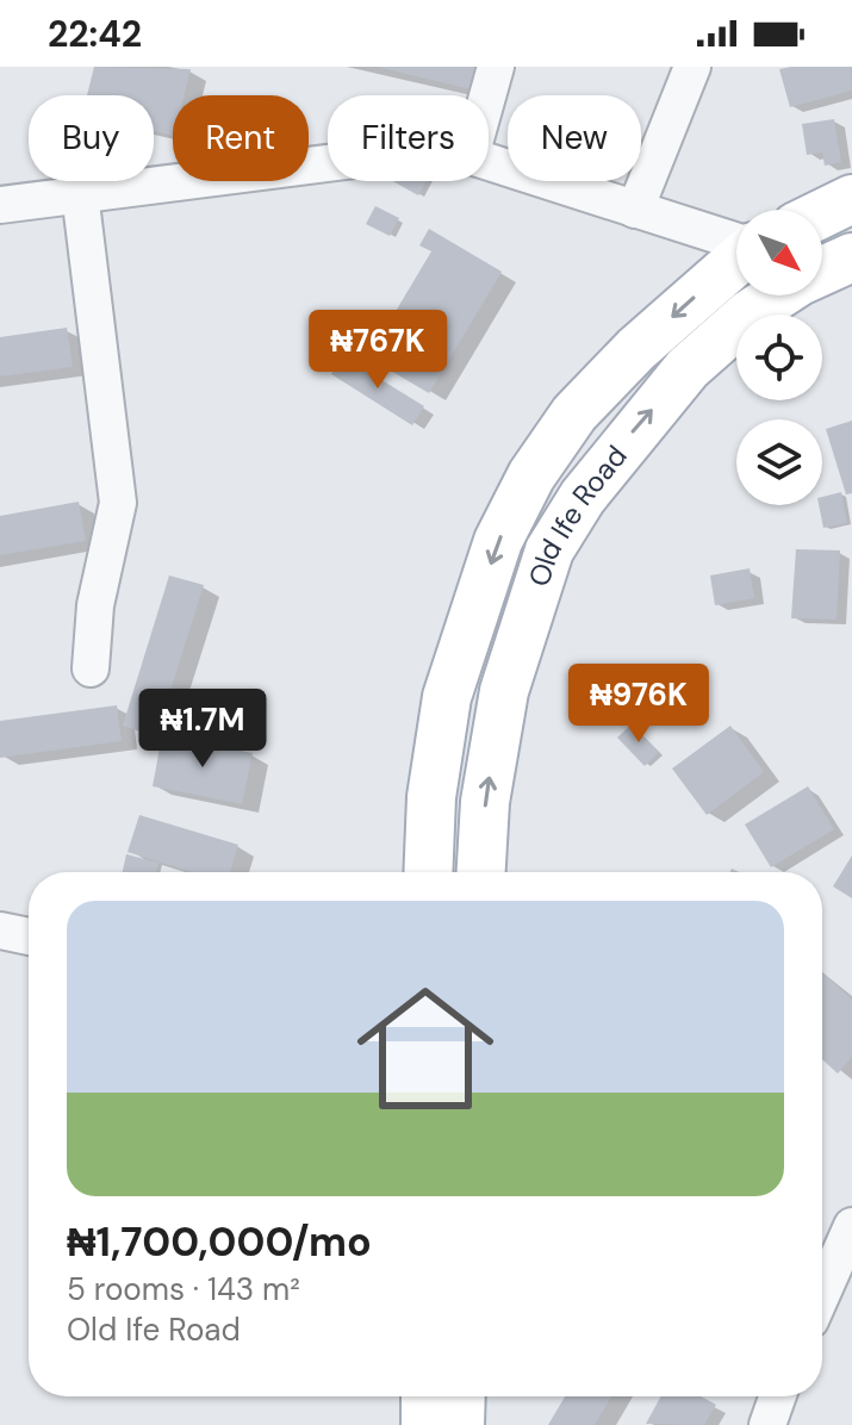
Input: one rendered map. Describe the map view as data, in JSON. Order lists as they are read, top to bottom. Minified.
{"streets":{"main road":["Old Ife Road"]},"north":"bottom right","page":{"status":"22:42","chip":["Buy","Rent","Filters","New"],"price":["₦767K","₦976K","₦1.7M"],"list":[{"name":"₦1,700,000/mo","note":"5 rooms · 143 m² · Old Ife Road"}]}}
